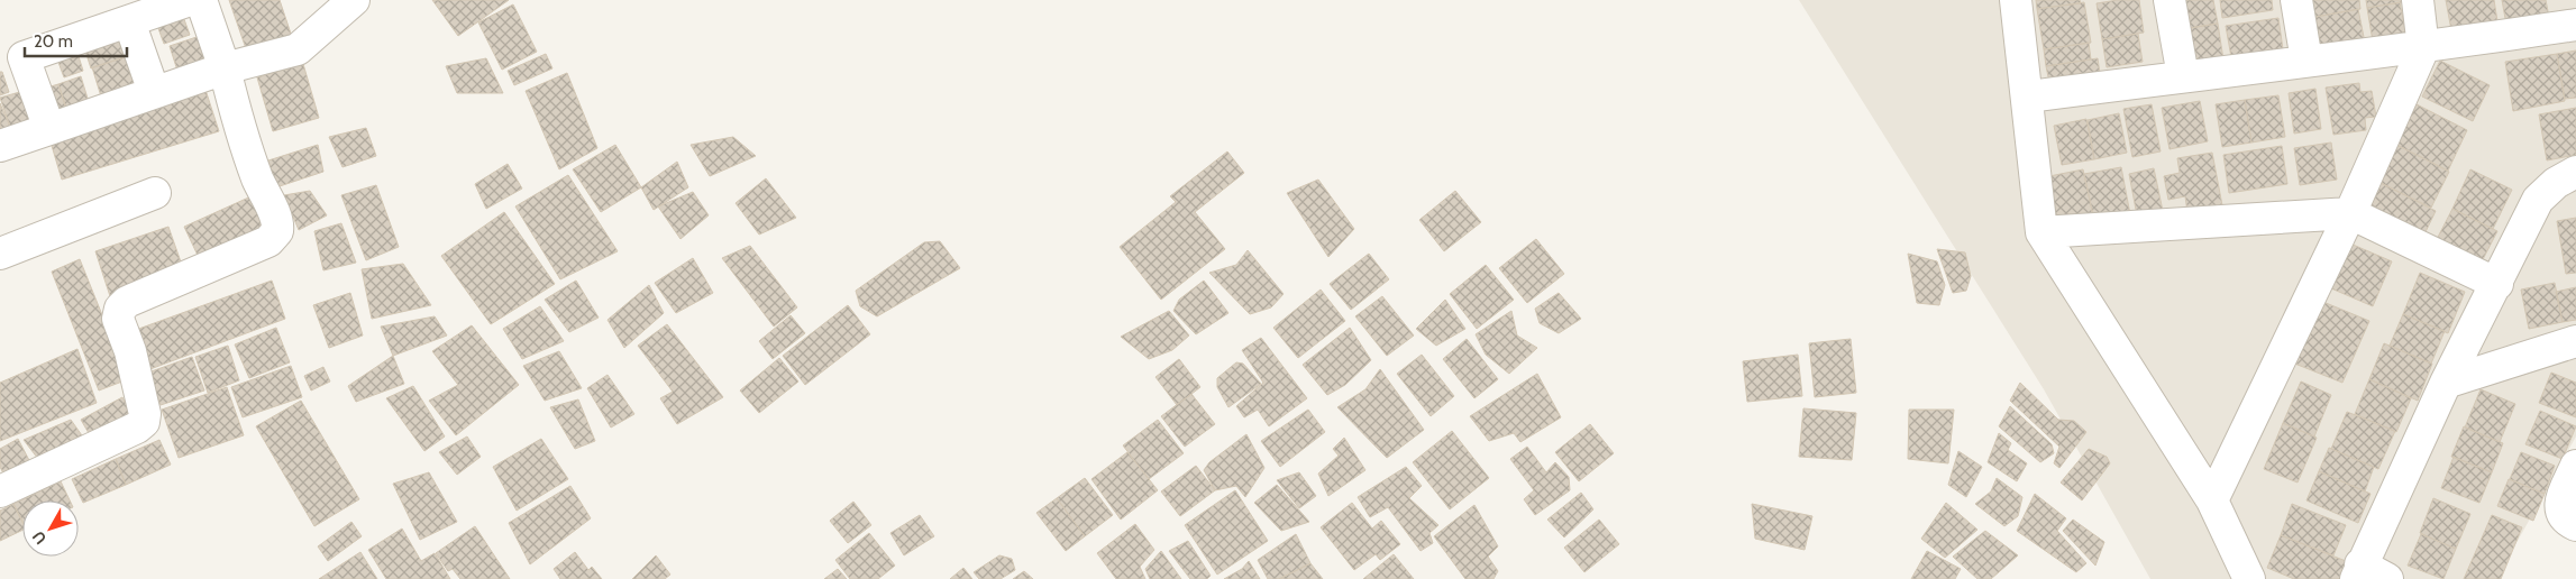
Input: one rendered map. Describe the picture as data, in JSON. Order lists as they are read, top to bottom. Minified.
{"scale_bar":"20 m","north":"bottom left"}
